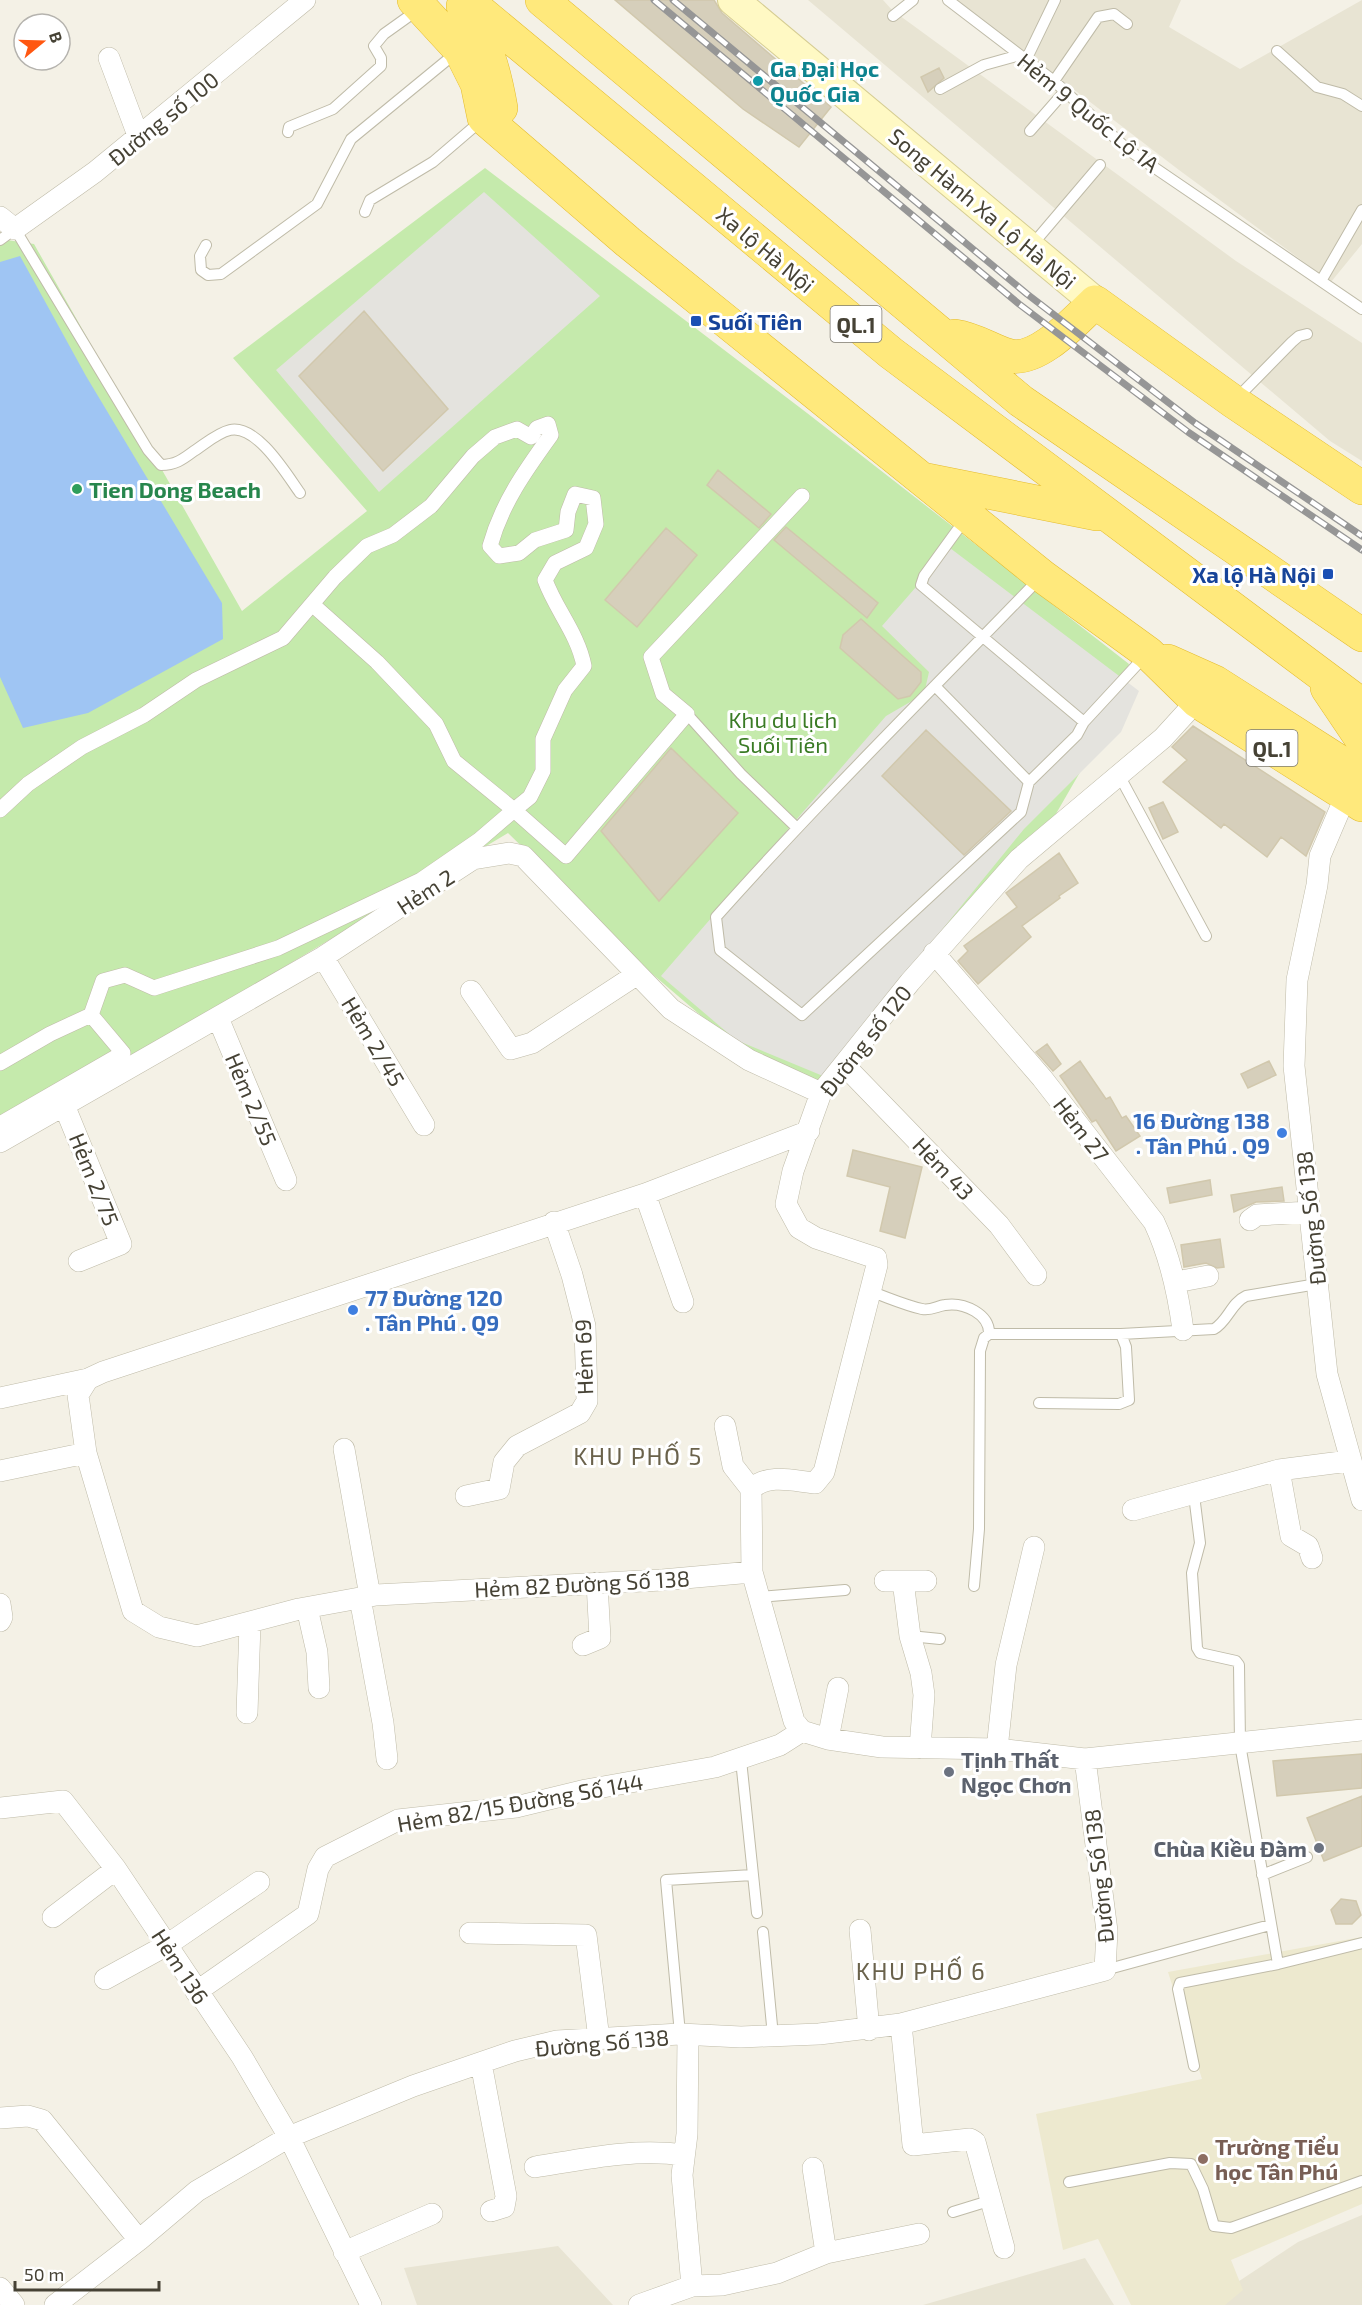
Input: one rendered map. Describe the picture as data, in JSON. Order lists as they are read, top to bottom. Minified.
{"streets":{"highway":["Xa lộ Hà Nội","QL.1"],"main road":["Song Hành Xa Lộ Hà Nội"],"street":["Đường số 100","Hẻm 2","Đường số 120","Hẻm 2/45","Hẻm 2/55","Hẻm 27","Hẻm 43","Hẻm 2/75","Đường Số 138","Hẻm 69","Hẻm 82 Đường Số 138","Hẻm 82/15 Đường Số 144","Hẻm 136"],"lane":["Hẻm 9 Quốc Lộ 1A"]},"crossings":[["QL.1","Đường số 120"],["QL.1","Đường Số 138"],["Hẻm 2","Đường số 120"],["Hẻm 2","Hẻm 2/45"],["Hẻm 2","Hẻm 2/55"],["Hẻm 2","Hẻm 2/75"],["Đường số 120","Hẻm 27"],["Đường số 120","Hẻm 43"],["Đường Số 138","Hẻm 136"],["Hẻm 82/15 Đường Số 144","Hẻm 136"]],"districts":["KHU PHỐ 5","KHU PHỐ 6"],"parks":["Khu du lịch Suối Tiên"],"places":{"other":["Ga Đại Học Quốc Gia","Tien Dong Beach","16 Đường 138 . Tân Phú . Q9","77 Đường 120 . Tân Phú . Q9","Tịnh Thất Ngọc Chơn","Chùa Kiều Đàm","Trường Tiểu học Tân Phú"],"transit":["Suối Tiên","Xa lộ Hà Nội"]},"scale_bar":"50 m","north":"right"}
